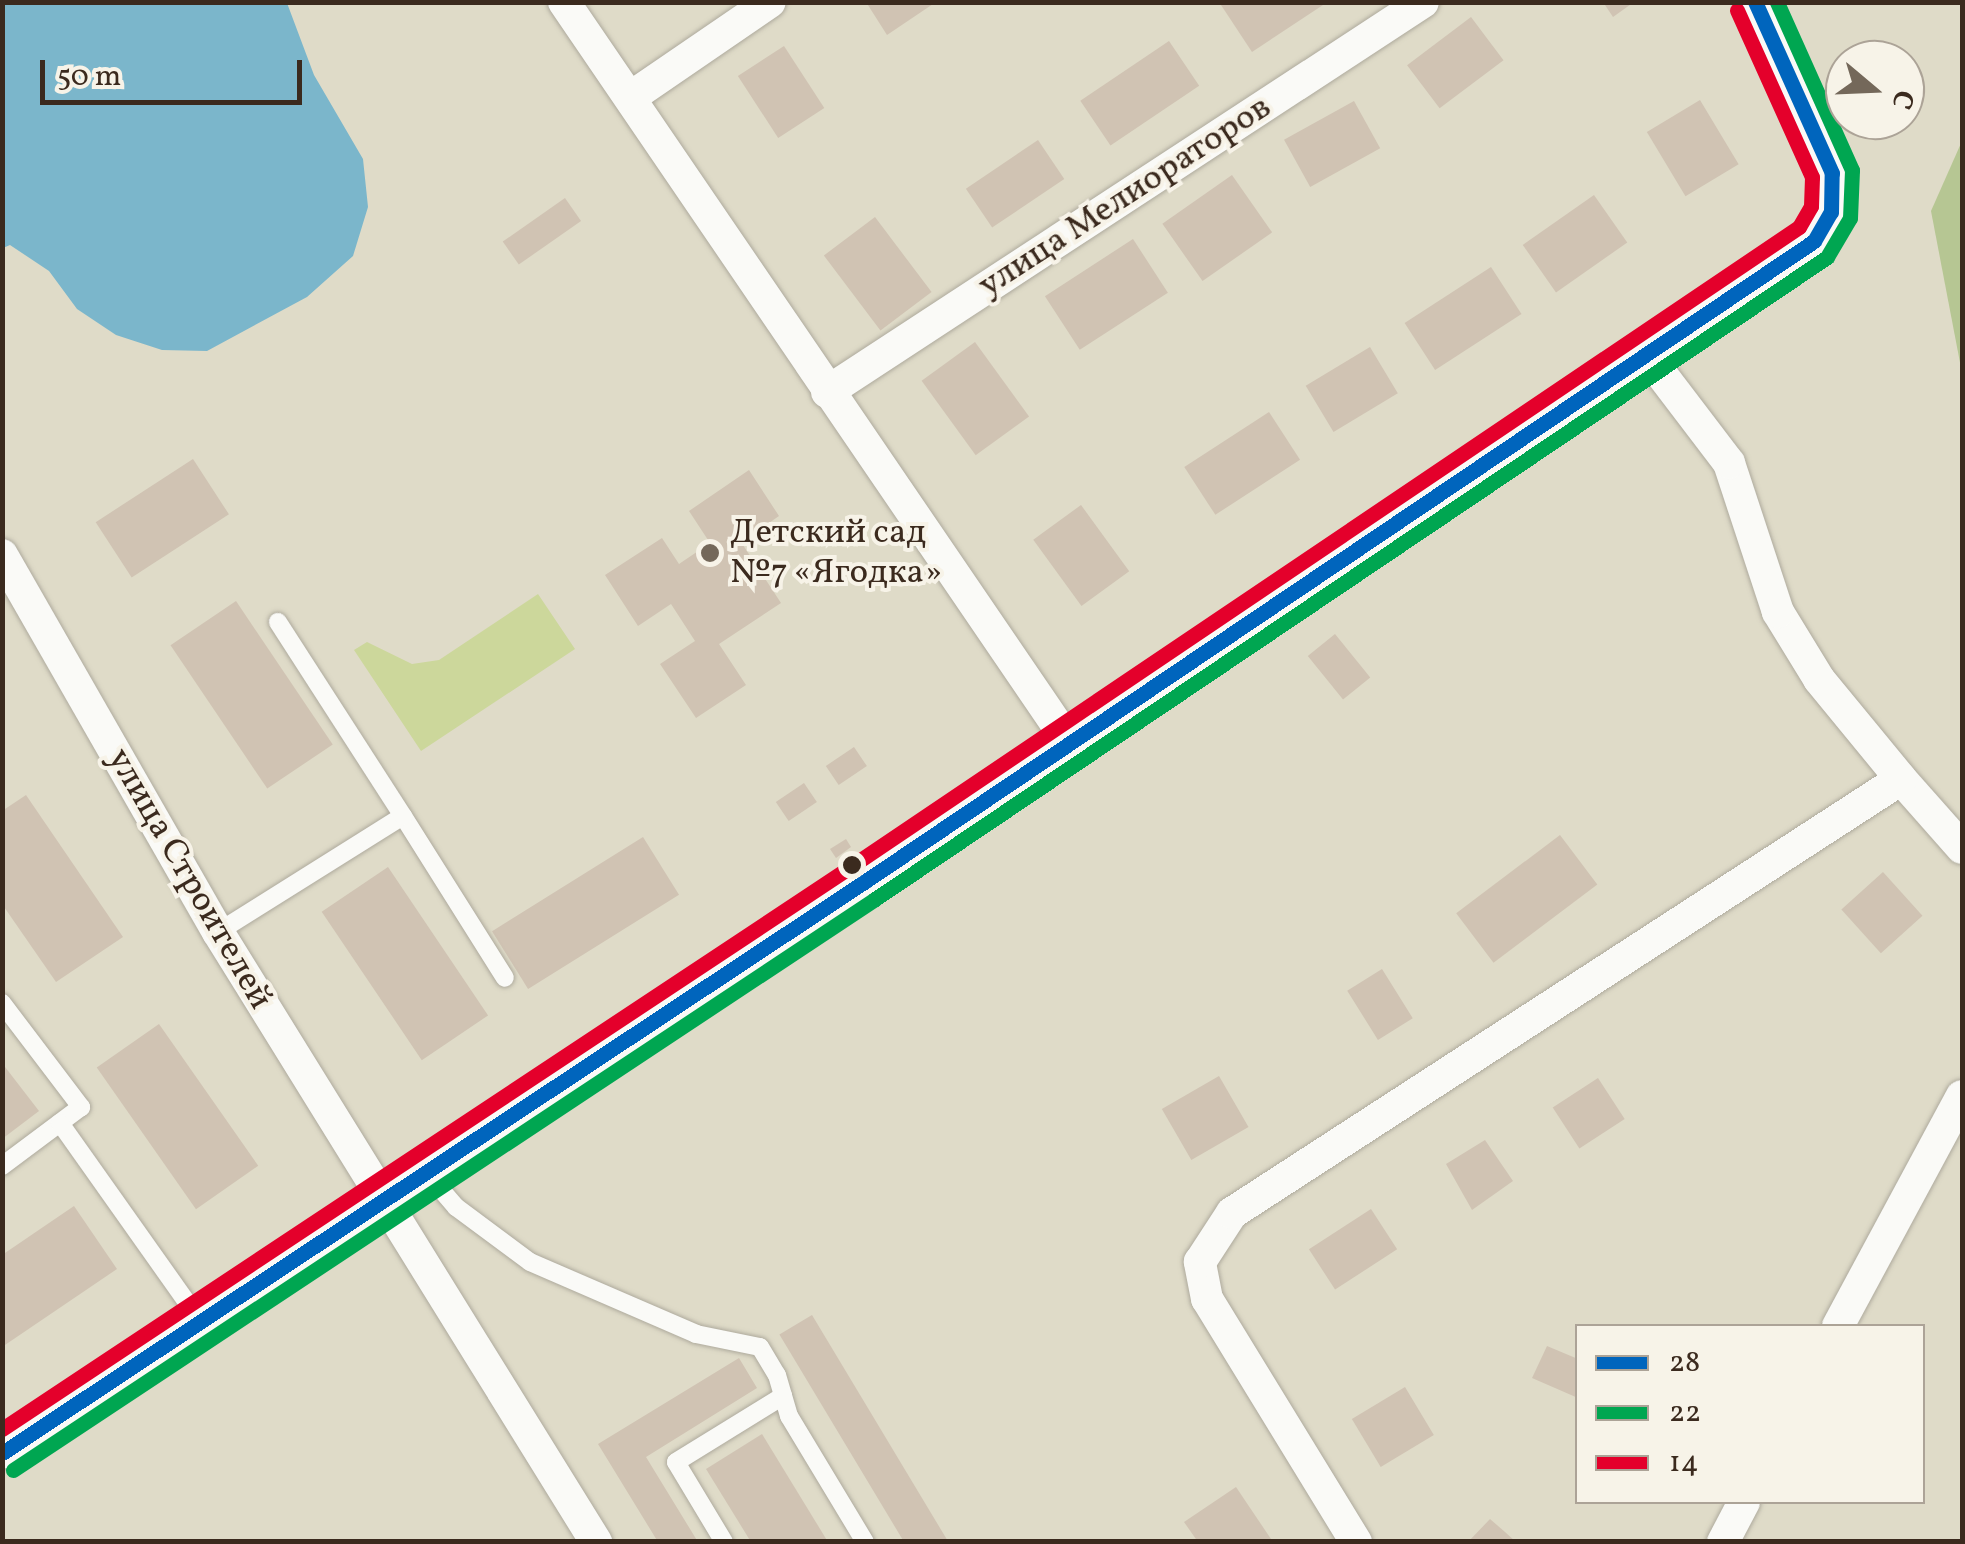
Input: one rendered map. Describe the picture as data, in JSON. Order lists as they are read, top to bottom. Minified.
{"streets":{"street":["улица Мелиораторов","улица Строителей"]},"places":["Детский сад №7 «Ягодка»"],"lines":["transit line 28","transit line 22","transit line 14"],"legend":["28","22","14"],"scale_bar":"50 m","north":"right"}
